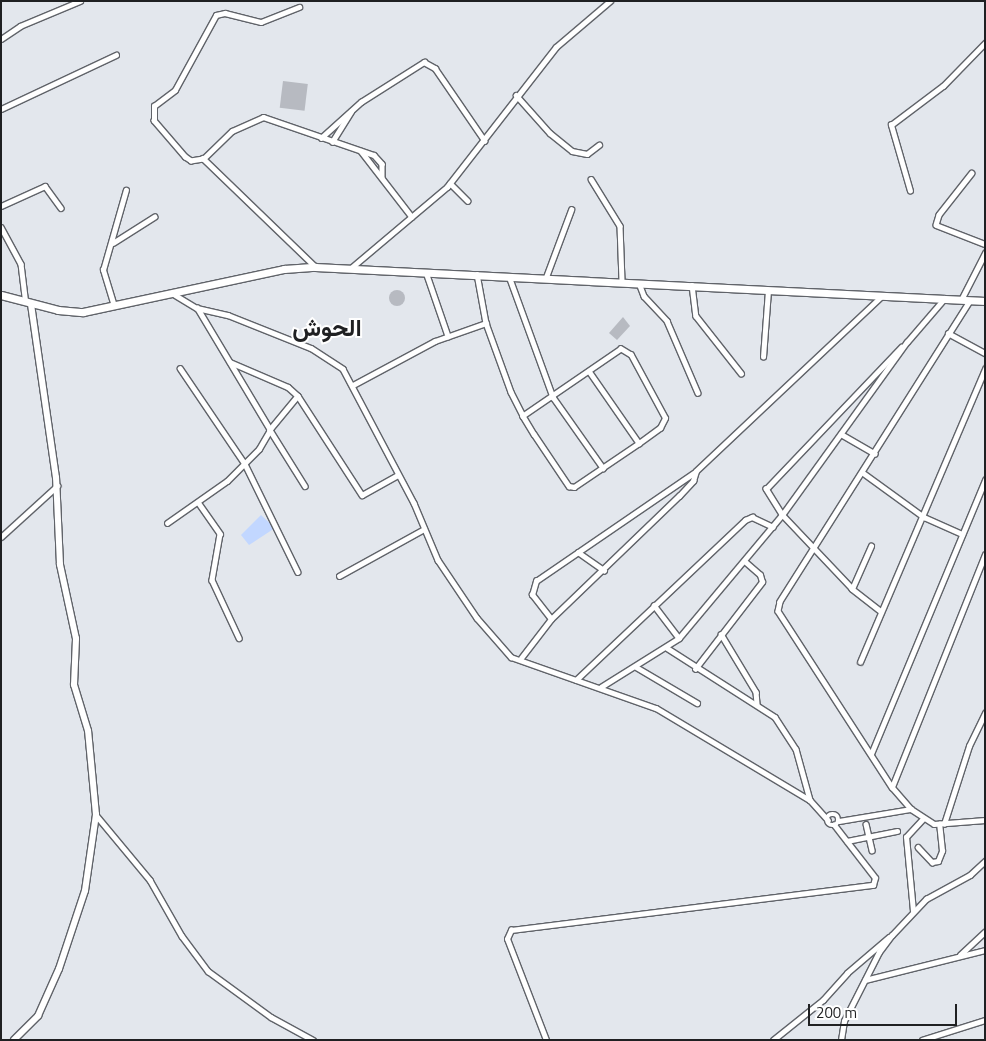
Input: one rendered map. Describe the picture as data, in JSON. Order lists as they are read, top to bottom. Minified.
{"districts":["الحوش"],"scale_bar":"200 m"}
